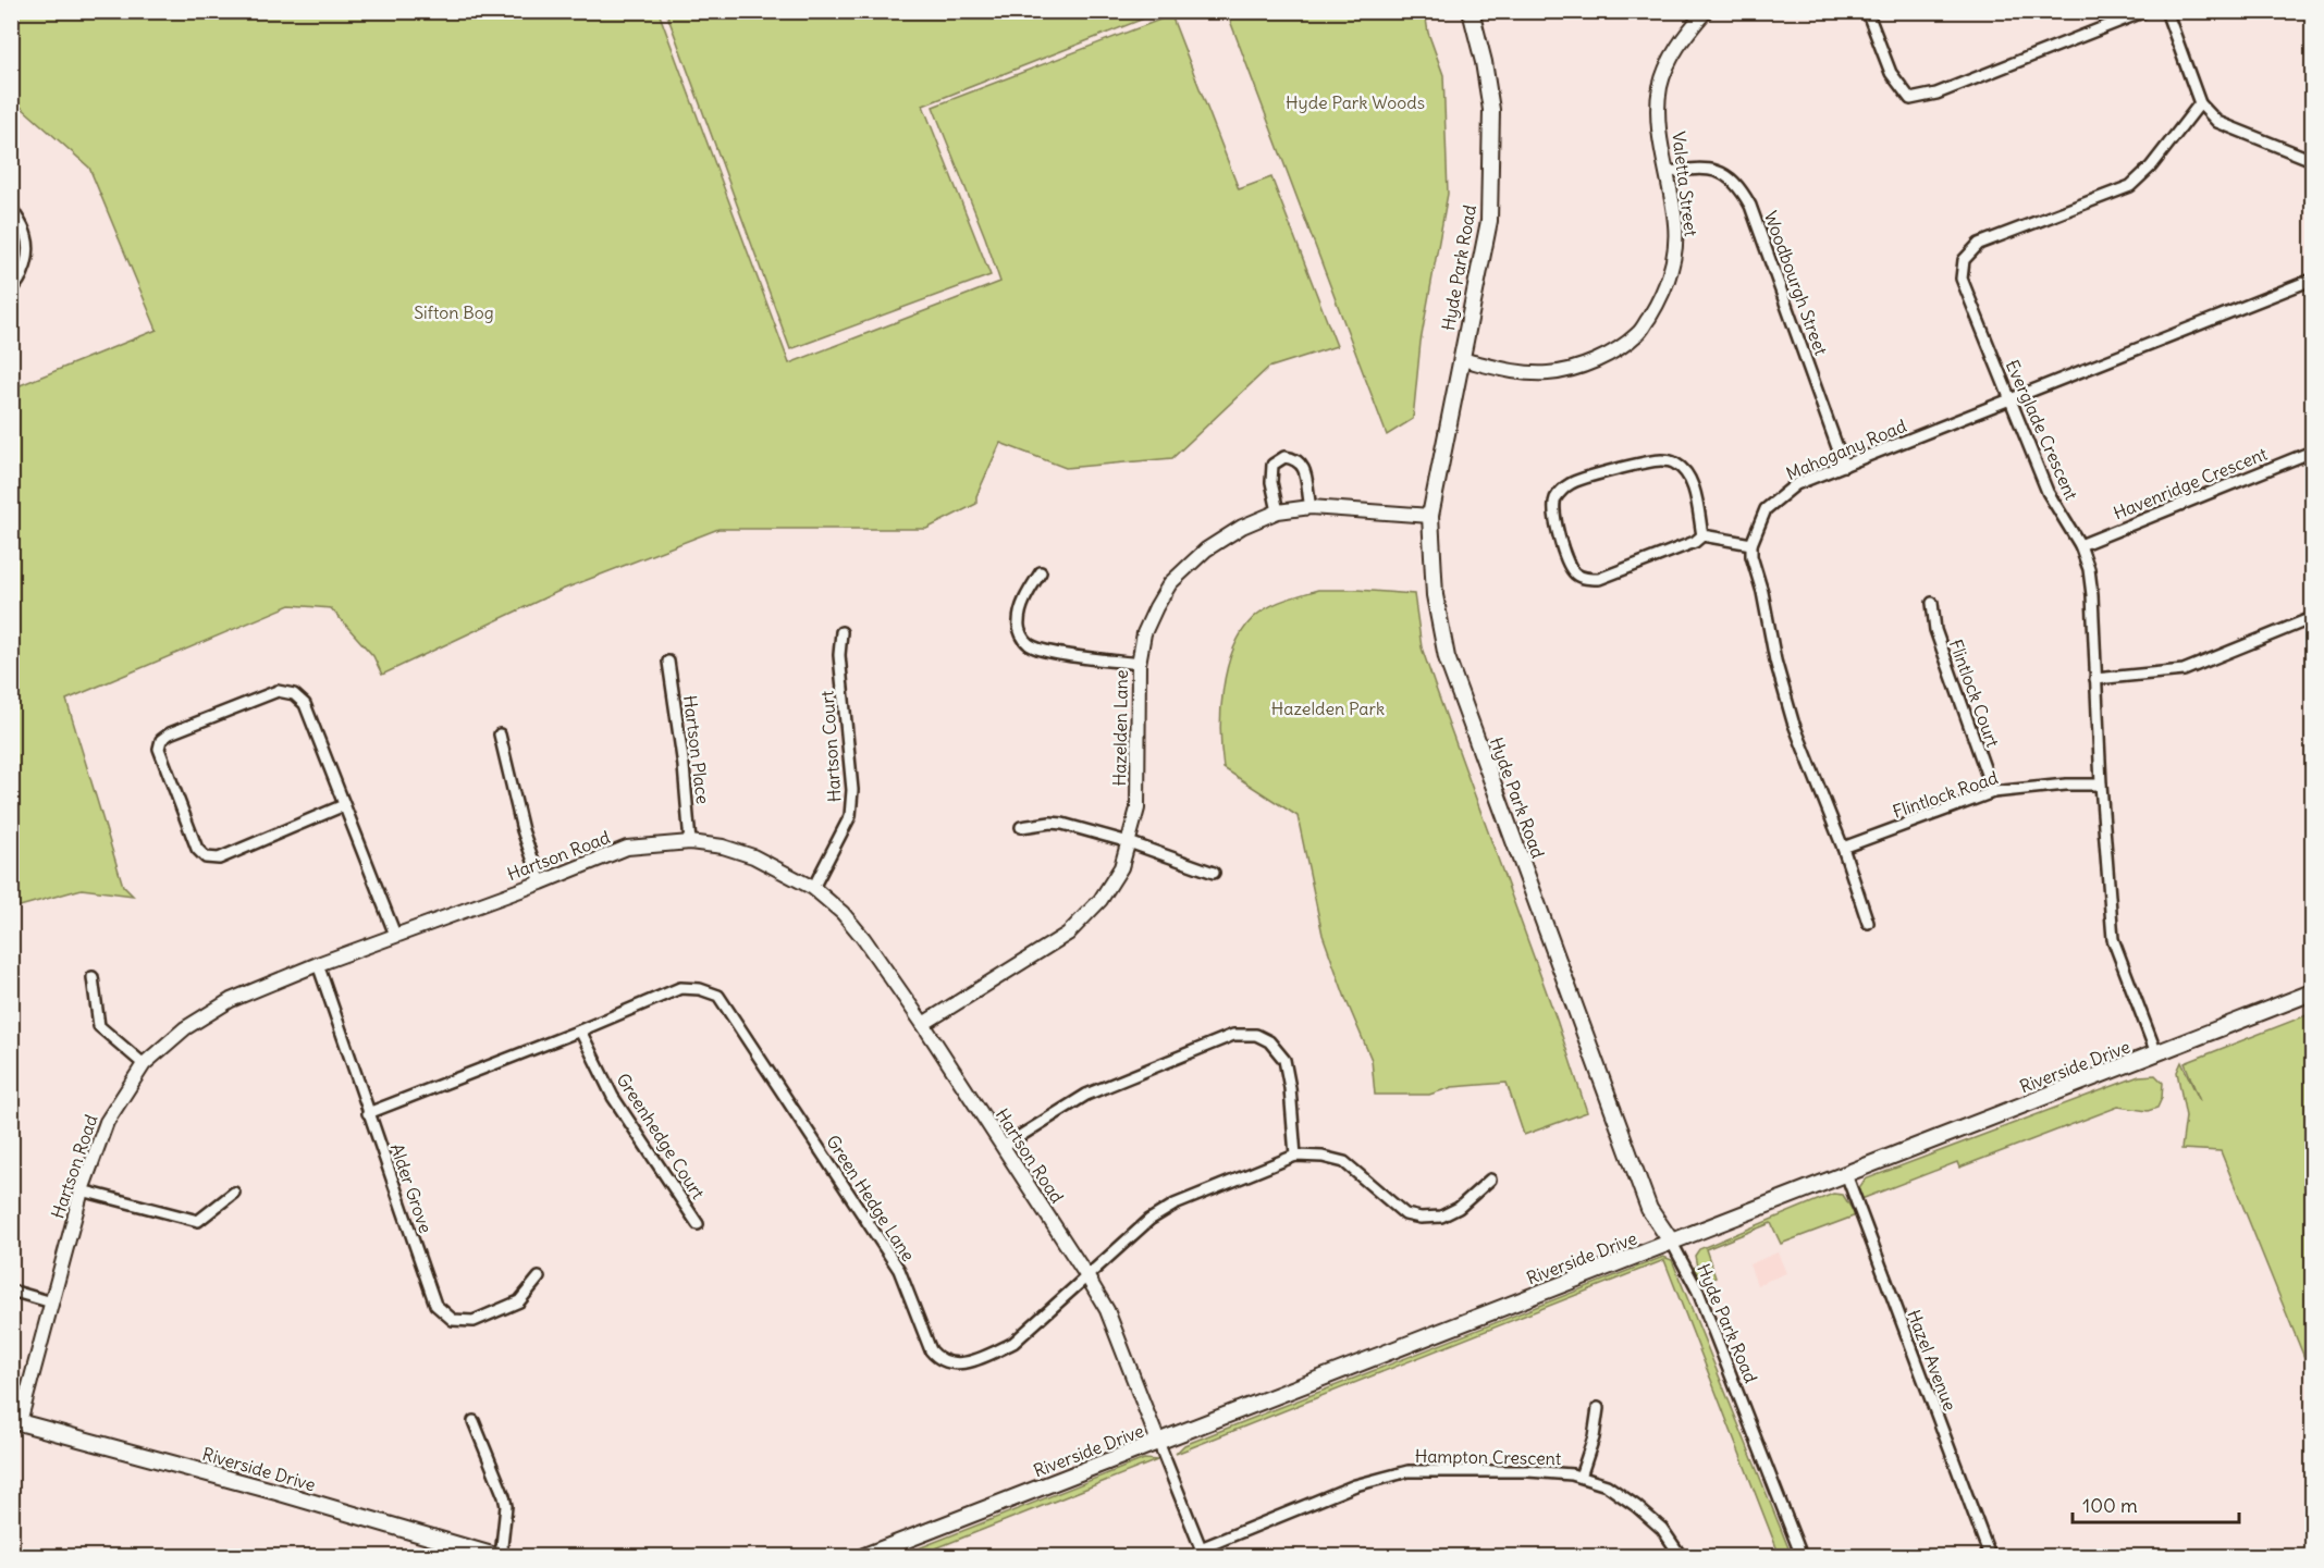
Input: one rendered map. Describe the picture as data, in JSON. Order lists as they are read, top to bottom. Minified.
{"streets":{"main road":["Hyde Park Road","Riverside Drive"],"street":["Valetta Street","Woodbourgh Street","Everglade Crescent","Mahogany Road","Havenridge Crescent","Flintlock Court","Hazelden Lane","Hartson Court","Hartson Place","Flintlock Road","Hartson Road","Greenhedge Court","Alder Grove","Green Hedge Lane","Hazel Avenue","Hampton Crescent"]},"crossings":[["Valetta Street","Hyde Park Road"],["Valetta Street","Woodbourgh Street"],["Hyde Park Road","Hazelden Lane"],["Hyde Park Road","Riverside Drive"],["Woodbourgh Street","Mahogany Road"],["Everglade Crescent","Mahogany Road"],["Everglade Crescent","Havenridge Crescent"],["Everglade Crescent","Flintlock Road"],["Everglade Crescent","Riverside Drive"],["Mahogany Road","Flintlock Road"],["Flintlock Court","Flintlock Road"],["Hazelden Lane","Hartson Road"],["Hartson Court","Hartson Road"],["Hartson Place","Hartson Road"],["Hartson Road","Riverside Drive"],["Hartson Road","Alder Grove"],["Hartson Road","Green Hedge Lane"],["Hartson Road","Hampton Crescent"],["Riverside Drive","Hazel Avenue"],["Greenhedge Court","Green Hedge Lane"],["Alder Grove","Green Hedge Lane"]],"parks":["Hyde Park Woods","Sifton Bog","Hazelden Park"],"scale_bar":"100 m"}
